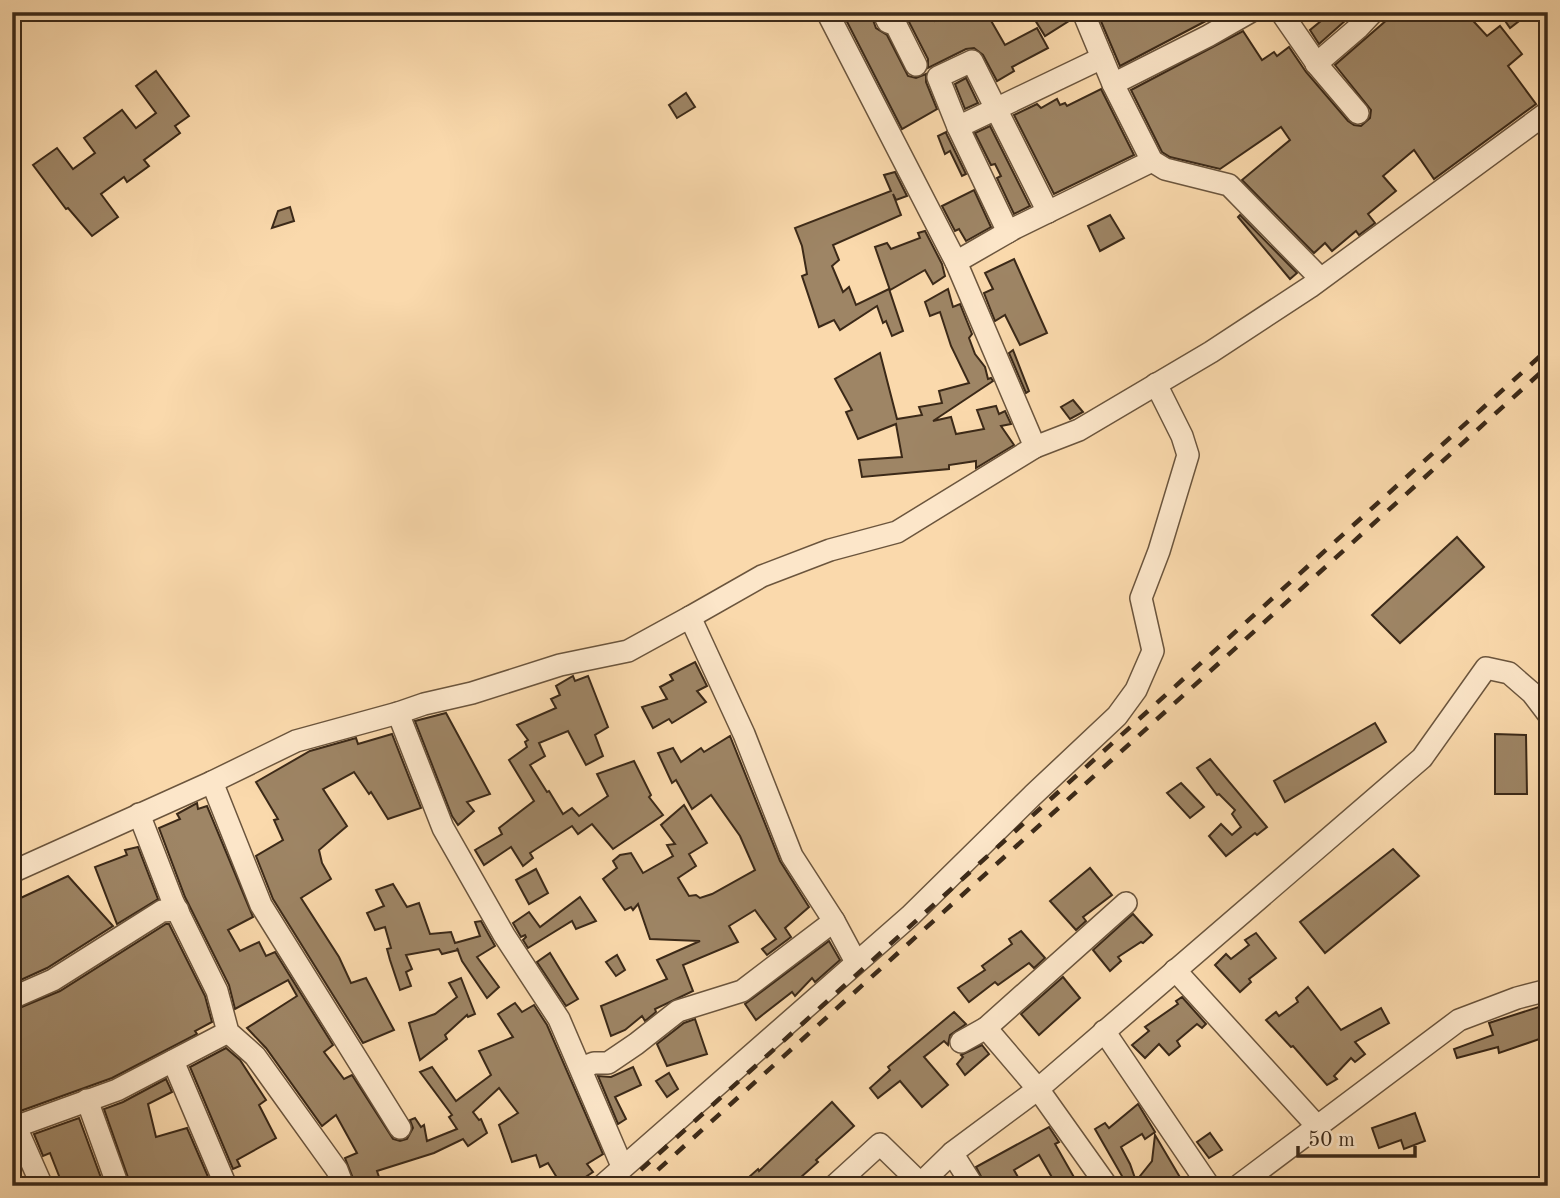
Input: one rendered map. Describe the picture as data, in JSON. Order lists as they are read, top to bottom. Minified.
{"scale_bar":"50 m"}
